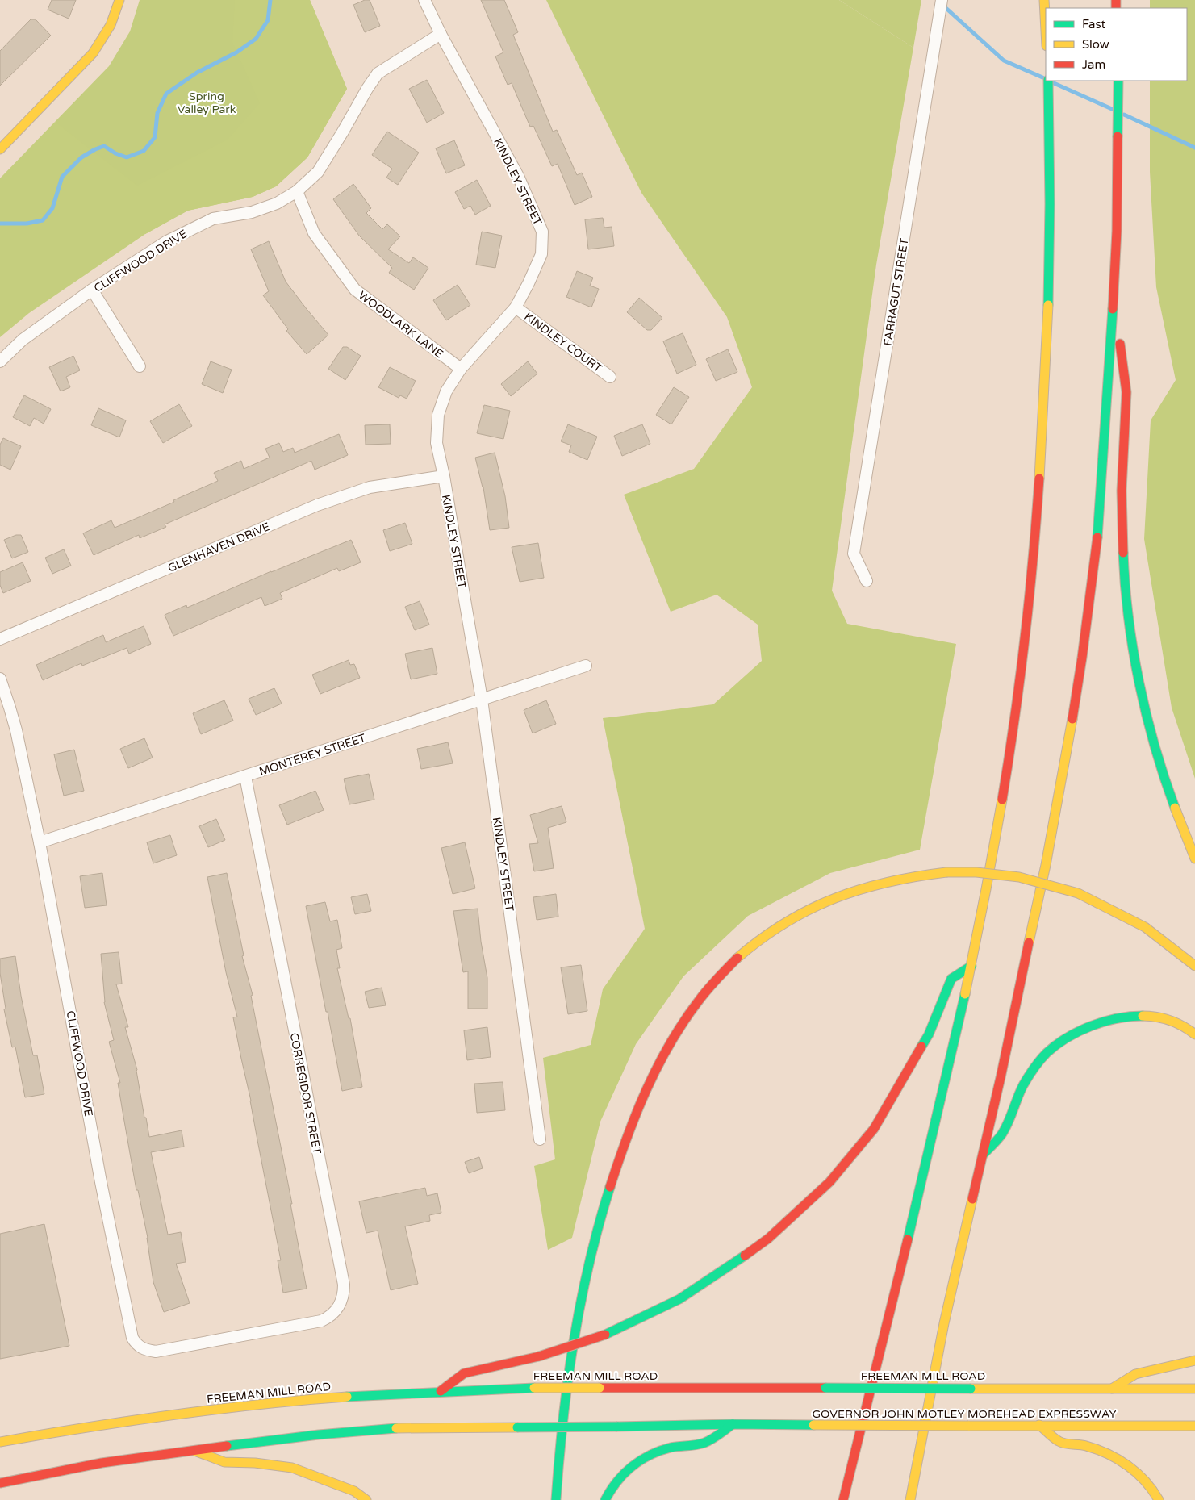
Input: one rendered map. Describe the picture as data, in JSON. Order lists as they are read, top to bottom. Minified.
{"streets":{"main road":["FREEMAN MILL ROAD","GOVERNOR JOHN MOTLEY MOREHEAD EXPRESSWAY"],"street":["KINDLEY STREET","CLIFFWOOD DRIVE","FARRAGUT STREET","WOODLARK LANE","KINDLEY COURT","GLENHAVEN DRIVE","MONTEREY STREET","CORREGIDOR STREET"]},"crossings":[["KINDLEY STREET","CLIFFWOOD DRIVE"],["KINDLEY STREET","WOODLARK LANE"],["KINDLEY STREET","KINDLEY COURT"],["KINDLEY STREET","GLENHAVEN DRIVE"],["KINDLEY STREET","MONTEREY STREET"],["CLIFFWOOD DRIVE","WOODLARK LANE"],["CLIFFWOOD DRIVE","MONTEREY STREET"],["CLIFFWOOD DRIVE","CORREGIDOR STREET"],["MONTEREY STREET","CORREGIDOR STREET"]],"parks":["Spring Valley Park"],"legend":["Fast","Slow","Jam"]}
